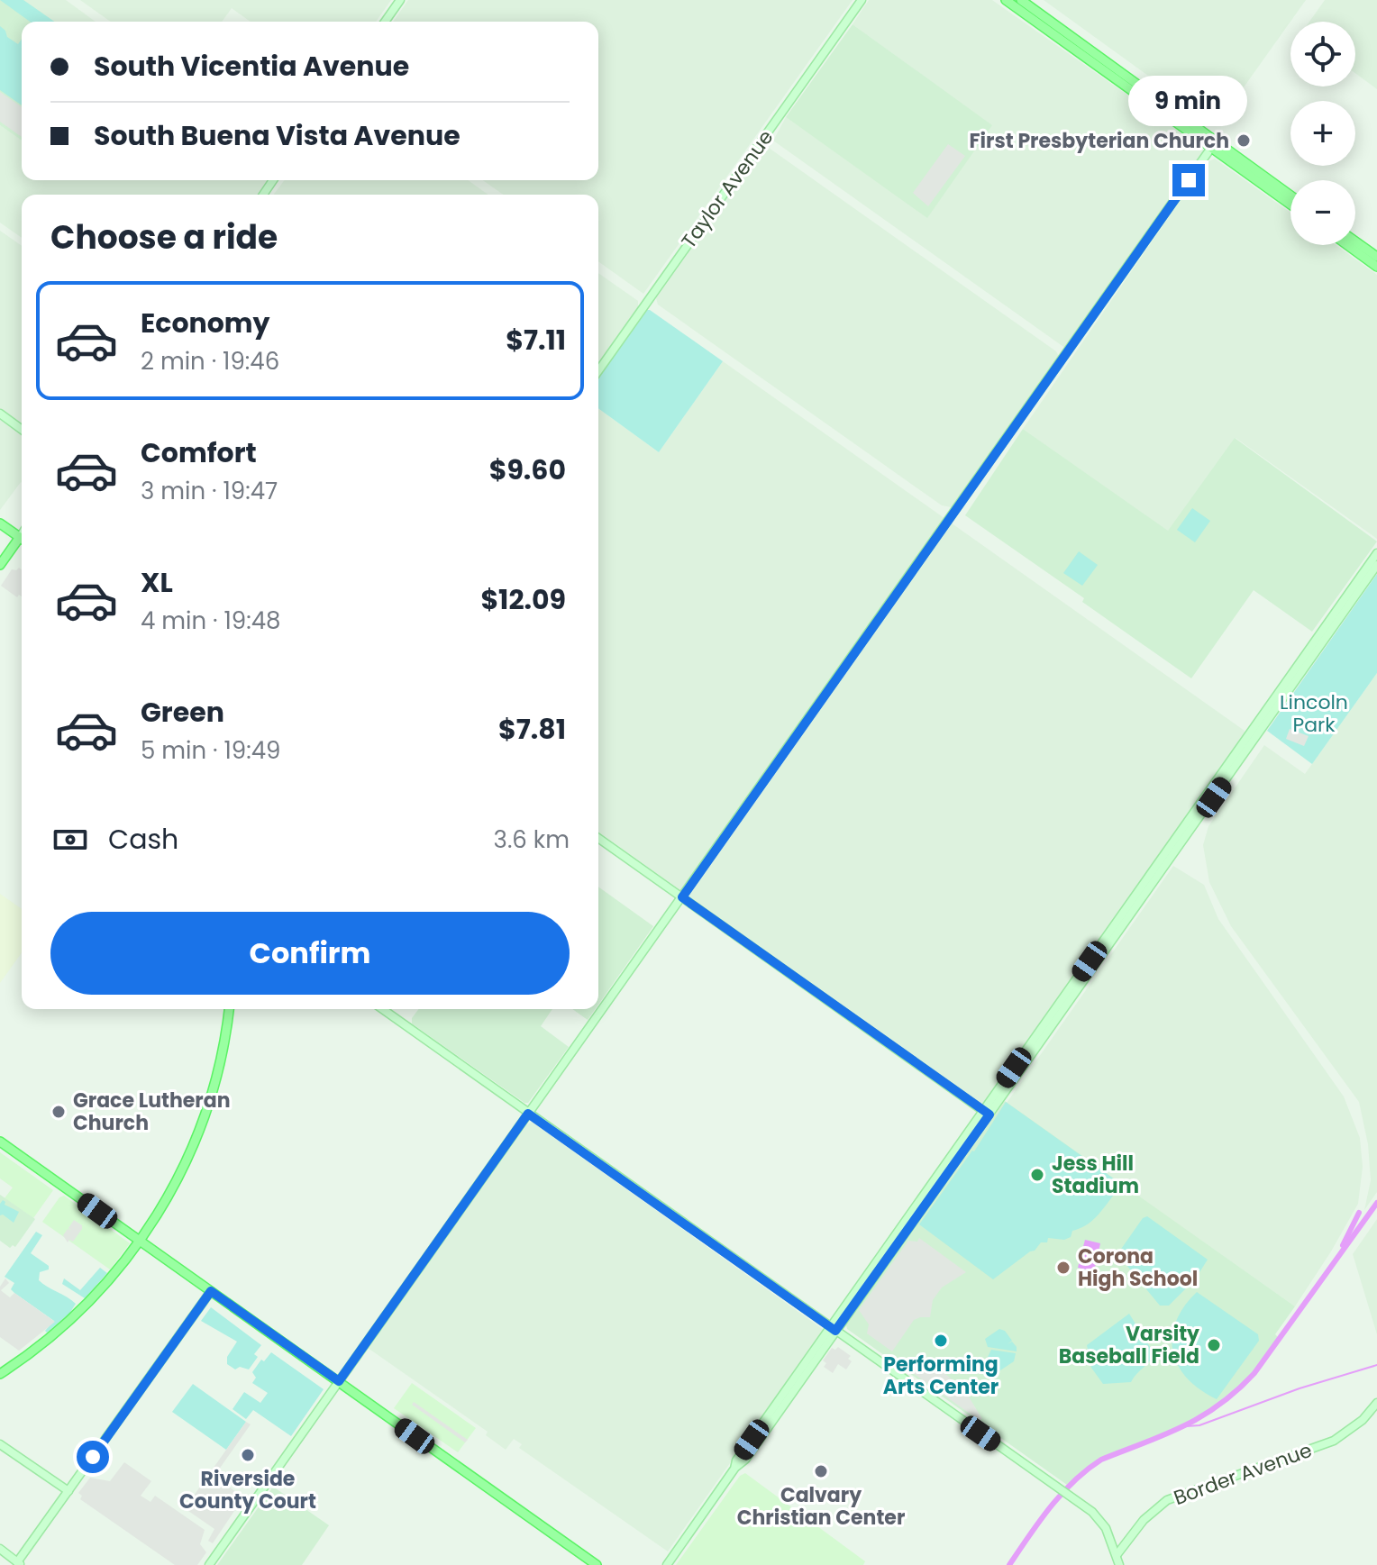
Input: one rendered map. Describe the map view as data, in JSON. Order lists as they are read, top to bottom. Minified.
{"streets":{"street":["Taylor Avenue","Border Avenue"]},"parks":["Lincoln Park"],"places":["First Presbyterian Church","Grace Lutheran Church","Jess Hill Stadium","Corona High School","Performing Arts Center","Varsity Baseball Field","Riverside County Court","Calvary Christian Center"],"page":{"map_buttons":["+","−"],"banner":["South Vicentia Avenue","South Buena Vista Avenue"],"bubble":"9 min","heading":"Choose a ride","list":[{"name":"Economy","note":"2 min · 19:46","value":"$7.11"},{"name":"Comfort","note":"3 min · 19:47","value":"$9.60"},{"name":"XL","note":"4 min · 19:48","value":"$12.09"},{"name":"Green","note":"5 min · 19:49","value":"$7.81"}],"pay":["Cash","3.6 km"],"buttons":"Confirm"}}
